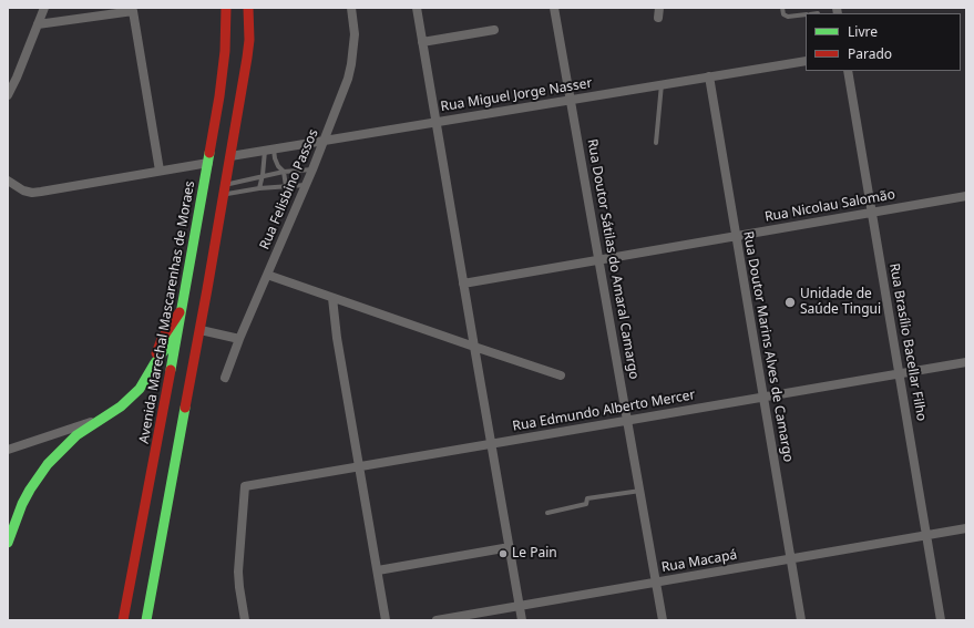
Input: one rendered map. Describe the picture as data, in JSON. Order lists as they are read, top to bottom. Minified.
{"streets":{"main road":["Avenida Marechal Mascarenhas de Moraes"],"street":["Rua Miguel Jorge Nasser","Rua Felisbino Passos","Rua Nicolau Salomão","Rua Doutor Sátilas do Amaral Camargo","Rua Brasílio Bacellar Filho","Rua Doutor Marins Alves de Camargo","Rua Edmundo Alberto Mercer","Rua Macapá"]},"crossings":[["Rua Miguel Jorge Nasser","Rua Felisbino Passos"],["Rua Miguel Jorge Nasser","Rua Doutor Sátilas do Amaral Camargo"],["Rua Miguel Jorge Nasser","Avenida Marechal Mascarenhas de Moraes"],["Rua Miguel Jorge Nasser","Rua Doutor Marins Alves de Camargo"],["Rua Nicolau Salomão","Rua Doutor Sátilas do Amaral Camargo"],["Rua Nicolau Salomão","Rua Brasílio Bacellar Filho"],["Rua Nicolau Salomão","Rua Doutor Marins Alves de Camargo"],["Rua Doutor Sátilas do Amaral Camargo","Rua Edmundo Alberto Mercer"],["Rua Doutor Sátilas do Amaral Camargo","Rua Macapá"],["Rua Brasílio Bacellar Filho","Rua Edmundo Alberto Mercer"],["Rua Brasílio Bacellar Filho","Rua Macapá"],["Rua Doutor Marins Alves de Camargo","Rua Edmundo Alberto Mercer"],["Rua Doutor Marins Alves de Camargo","Rua Macapá"]],"places":["Unidade de Saúde Tingui","Le Pain"],"legend":["Livre","Parado"]}
